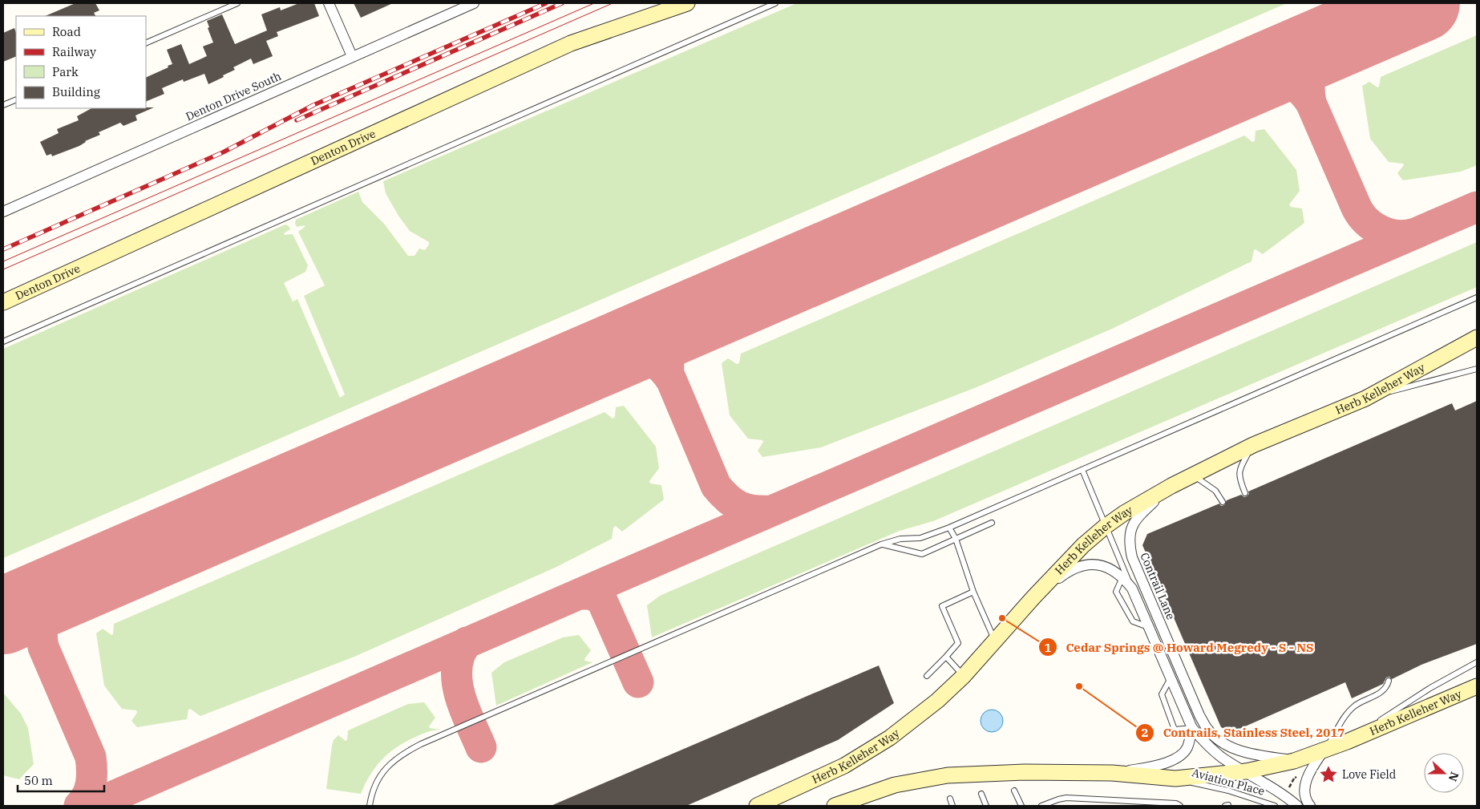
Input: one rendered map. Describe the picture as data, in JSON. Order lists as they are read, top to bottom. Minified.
{"streets":{"main road":["Denton Drive","Herb Kelleher Way"],"street":["Denton Drive South","Contrail Lane"],"lane":["Aviation Place"]},"crossings":[["Herb Kelleher Way","Contrail Lane"],["Herb Kelleher Way","Aviation Place"]],"places":{"other":["Cedar Springs @ Howard Megredy - S - NS","Contrails, Stainless Steel, 2017"],"place":["Love Field"]},"legend":["Road","Railway","Park","Building"],"scale_bar":"50 m","north":"right"}
